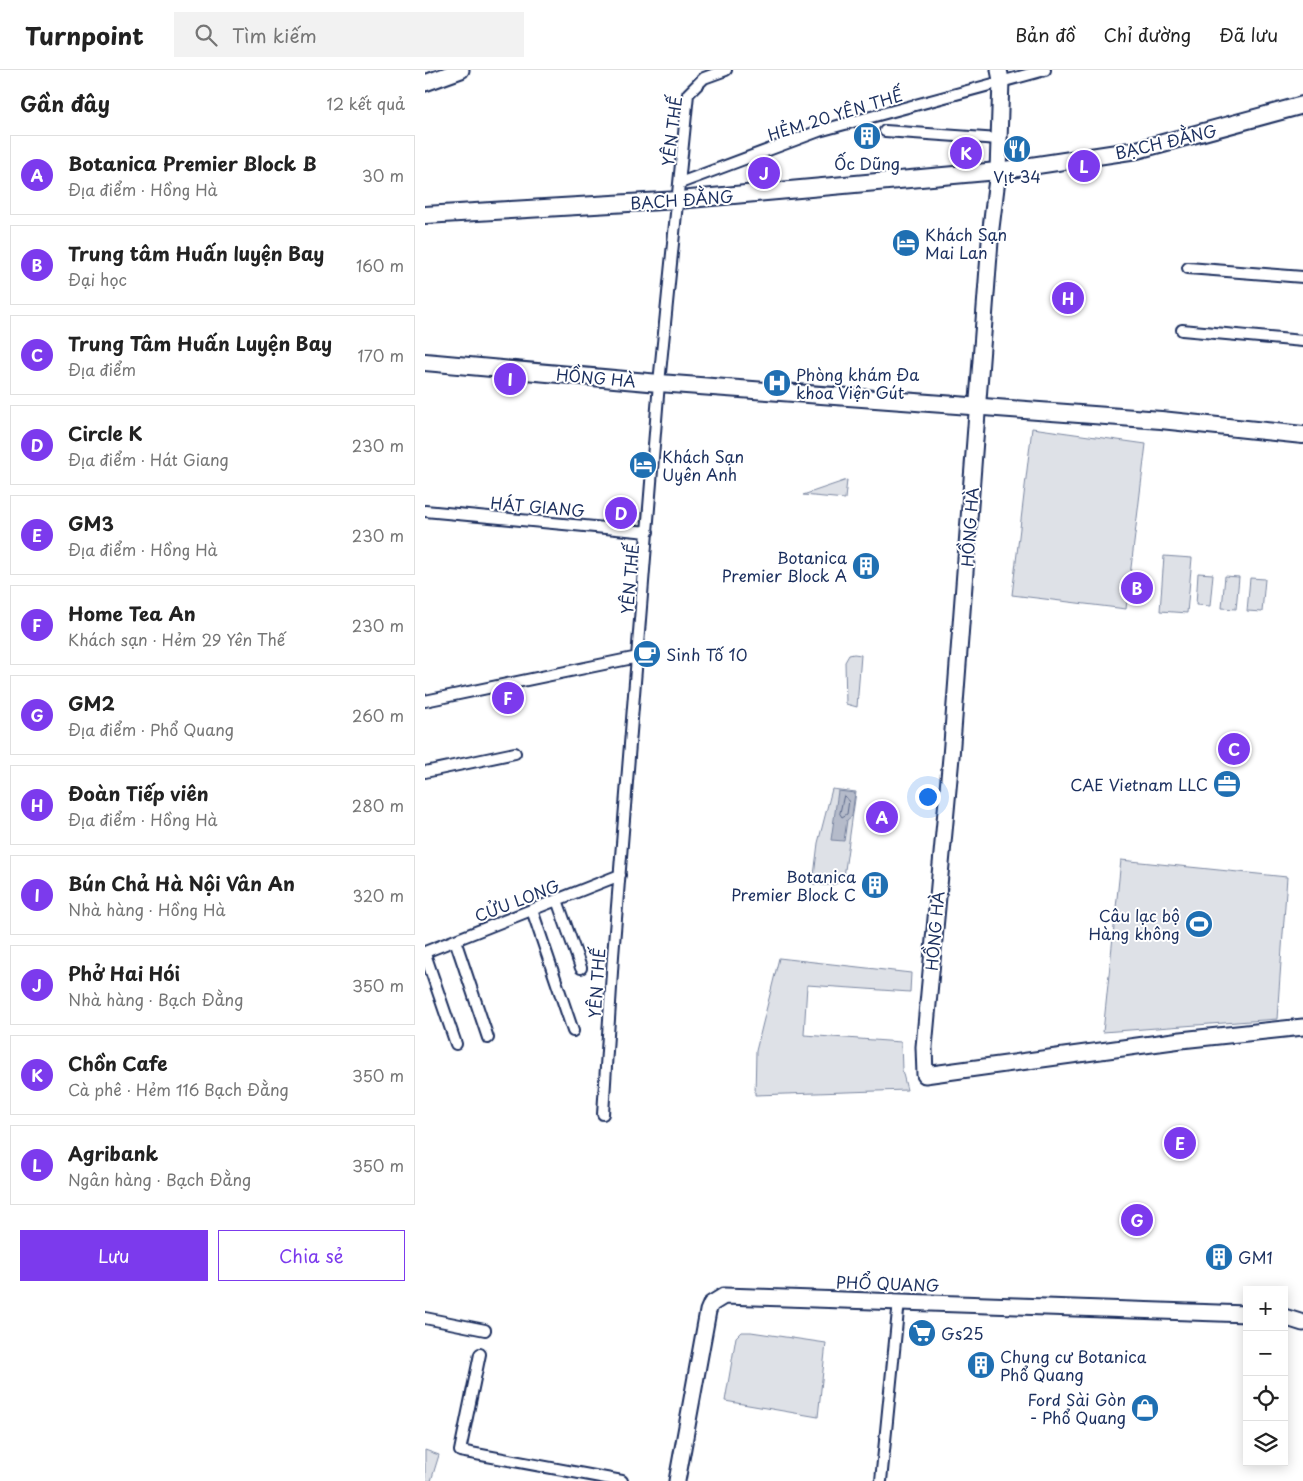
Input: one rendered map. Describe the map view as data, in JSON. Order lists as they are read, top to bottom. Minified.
{"streets":{"main road":["BẠCH ĐẰNG","HỒNG HÀ"],"street":["HẺM 20 YÊN THẾ","YÊN THẾ","HÁT GIANG","CỬU LONG","PHỔ QUANG"]},"crossings":[["HẺM 20 YÊN THẾ","YÊN THẾ"],["YÊN THẾ","BẠCH ĐẰNG"],["YÊN THẾ","HỒNG HÀ"],["YÊN THẾ","HÁT GIANG"],["YÊN THẾ","CỬU LONG"],["BẠCH ĐẰNG","HỒNG HÀ"]],"places":{"building":["Ốc Dũng","Botanica Premier Block A","Botanica Premier Block C","GM1","Chung cư Botanica Phổ Quang"],"restaurant":["Vịt 34"],"hotel":["Khách Sạn Mai Lan","Khách Sạn Uyên Anh"],"hospital":["Phòng khám Đa khoa Viện Gút"],"cafe":["Sinh Tố 10"],"office":["CAE Vietnam LLC"],"sports":["Câu lạc bộ Hàng không"],"supermarket":["Gs25"],"shop":["Ford Sài Gòn - Phổ Quang"]},"page":{"header":"Turnpoint","search":"Tìm kiếm","nav":["Bản đồ","Chỉ đường","Đã lưu"],"heading":["Gần đây","12 kết quả"],"list":[{"mark":"A","name":"Botanica Premier Block B","note":"Địa điểm · Hồng Hà","value":"30 m"},{"mark":"B","name":"Trung tâm Huấn luyện Bay","note":"Đại học","value":"160 m"},{"mark":"C","name":"Trung Tâm Huấn Luyện Bay","note":"Địa điểm","value":"170 m"},{"mark":"D","name":"Circle K","note":"Địa điểm · Hát Giang","value":"230 m"},{"mark":"E","name":"GM3","note":"Địa điểm · Hồng Hà","value":"230 m"},{"mark":"F","name":"Home Tea An","note":"Khách sạn · Hẻm 29 Yên Thế","value":"230 m"},{"mark":"G","name":"GM2","note":"Địa điểm · Phổ Quang","value":"260 m"},{"mark":"H","name":"Đoàn Tiếp viên","note":"Địa điểm · Hồng Hà","value":"280 m"},{"mark":"I","name":"Bún Chả Hà Nội Vân An","note":"Nhà hàng · Hồng Hà","value":"320 m"},{"mark":"J","name":"Phở Hai Hói","note":"Nhà hàng · Bạch Đằng","value":"350 m"},{"mark":"K","name":"Chồn Cafe","note":"Cà phê · Hẻm 116 Bạch Đằng","value":"350 m"},{"mark":"L","name":"Agribank","note":"Ngân hàng · Bạch Đằng","value":"350 m"}],"pins":["K","L","J","H","I","D","B","F","C","A","E","G"],"buttons":["Lưu","Chia sẻ"],"map_buttons":["+","−"]}}
